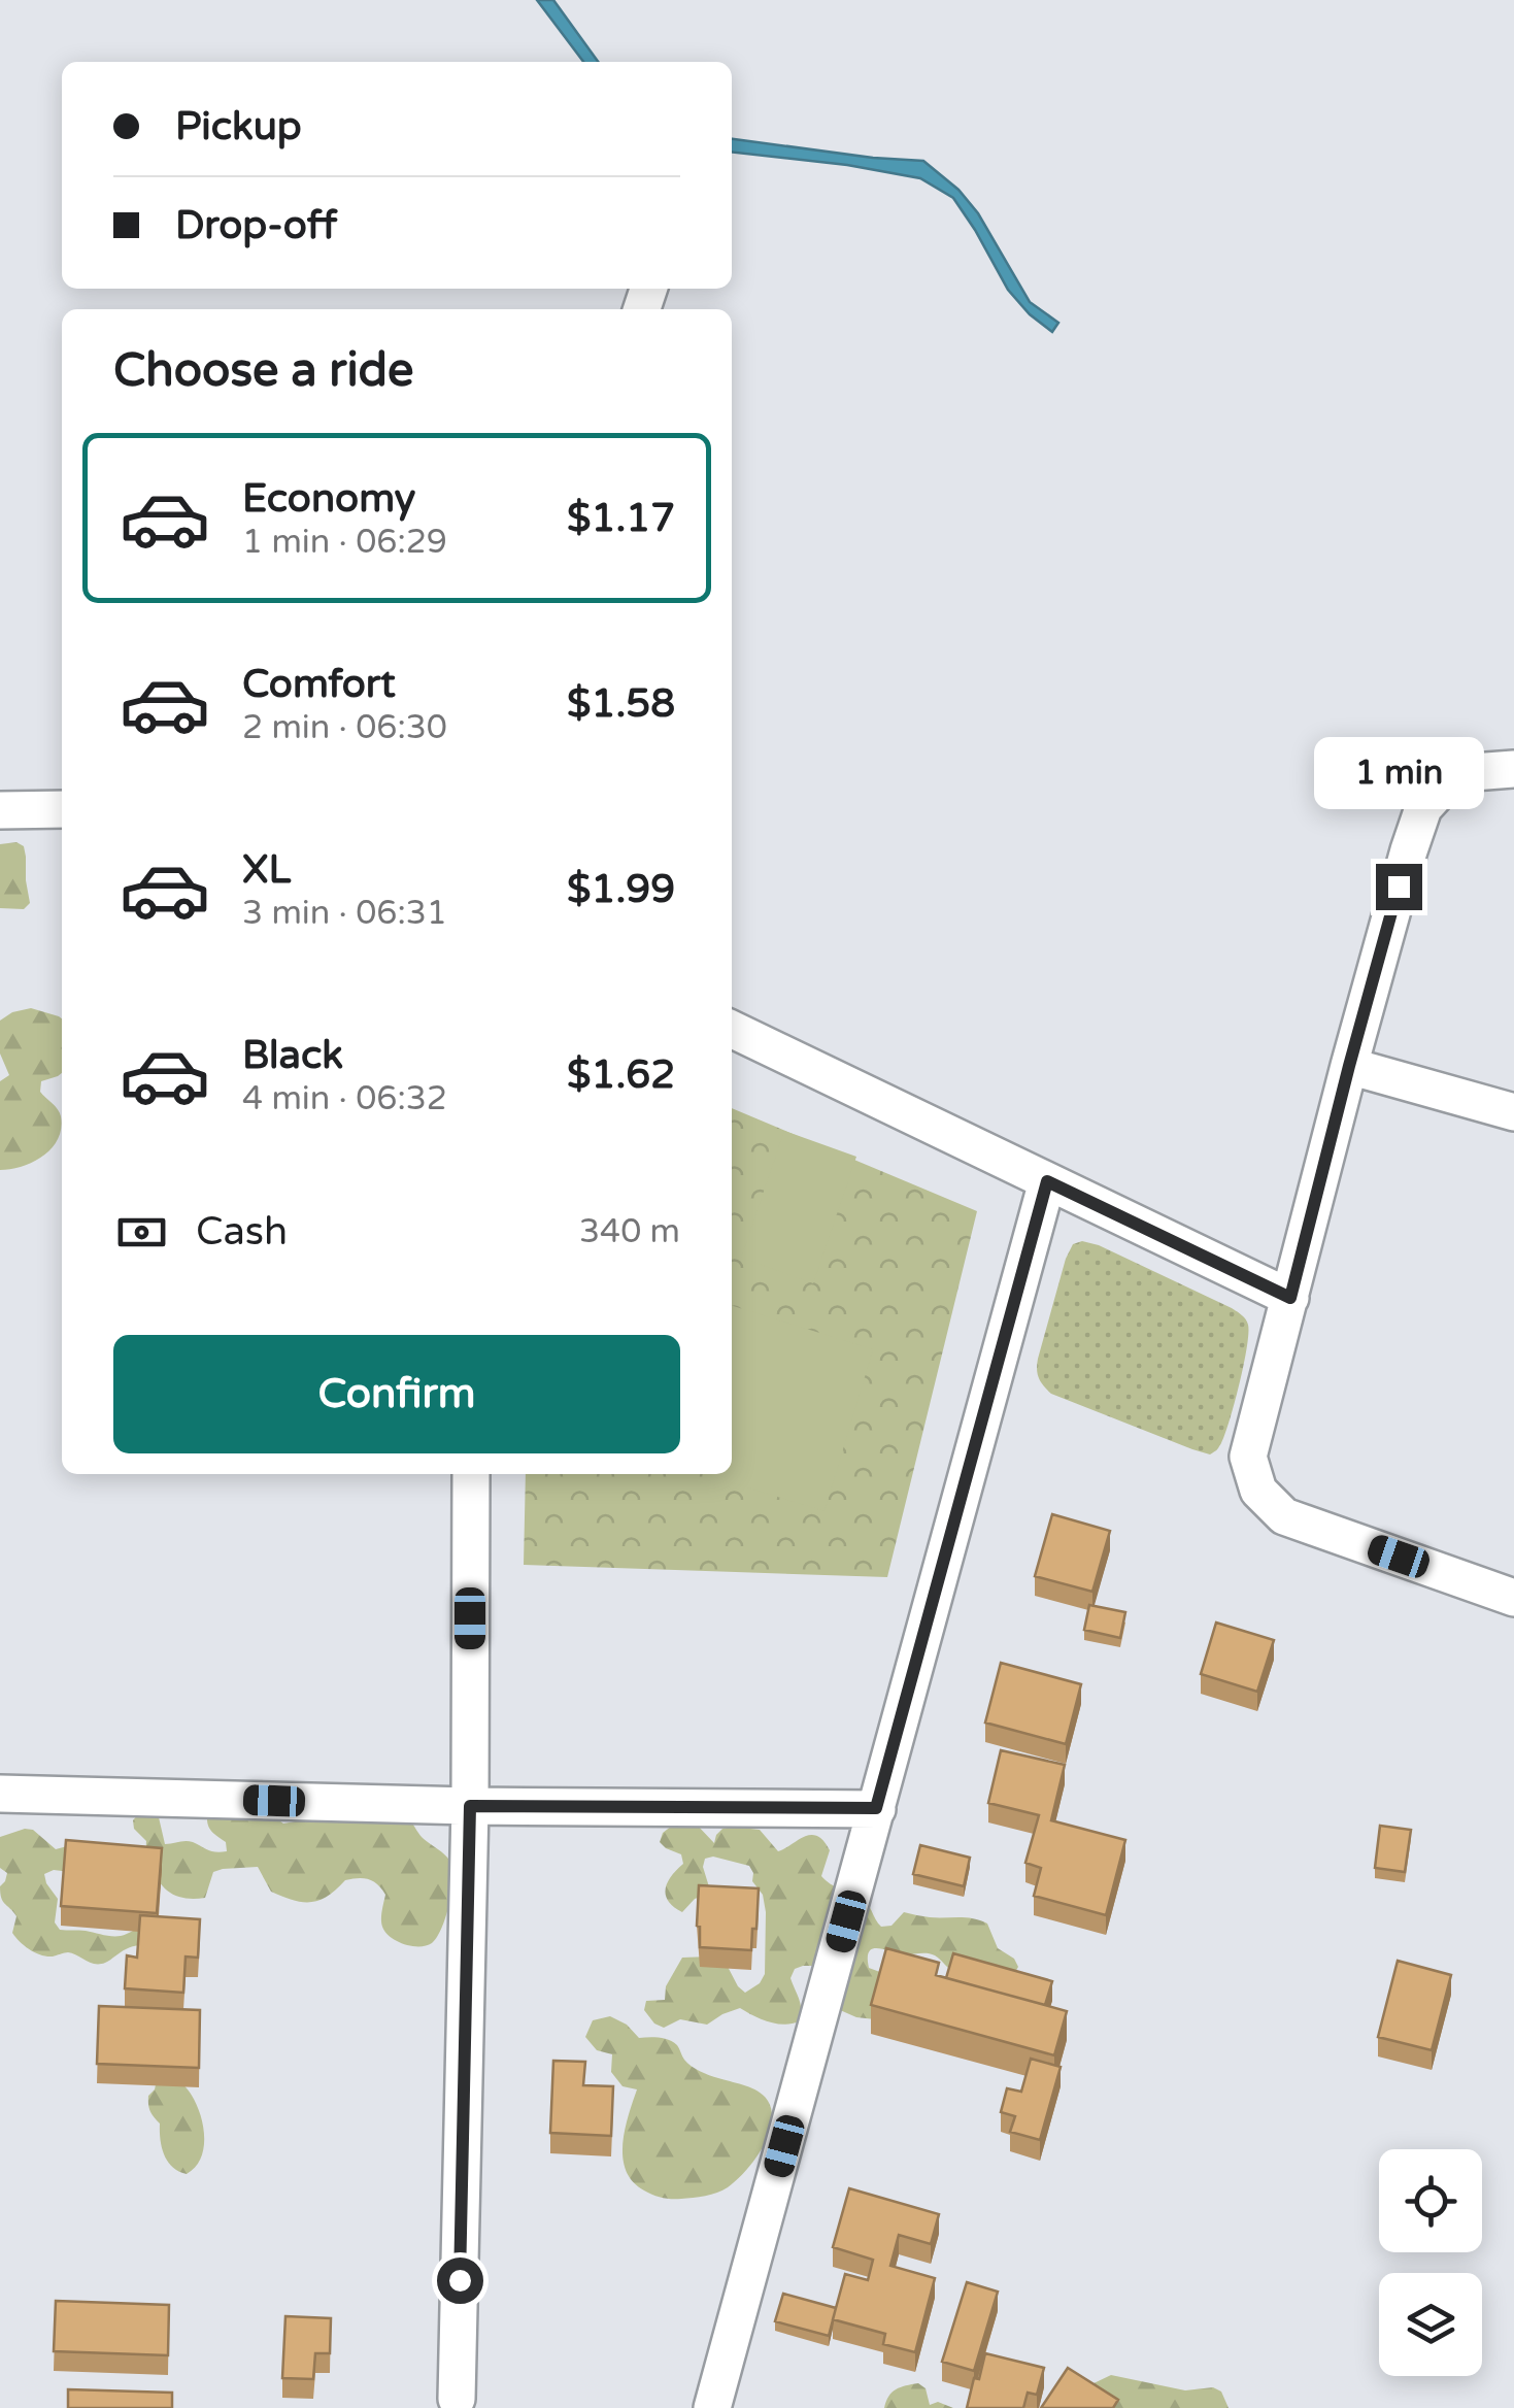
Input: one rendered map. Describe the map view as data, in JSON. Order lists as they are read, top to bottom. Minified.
{"page":{"banner":["Pickup","Drop-off"],"heading":"Choose a ride","list":[{"name":"Economy","note":"1 min · 06:29","value":"$1.17"},{"name":"Comfort","note":"2 min · 06:30","value":"$1.58"},{"name":"XL","note":"3 min · 06:31","value":"$1.99"},{"name":"Black","note":"4 min · 06:32","value":"$1.62"}],"bubble":"1 min","pay":["Cash","340 m"],"buttons":"Confirm"}}
